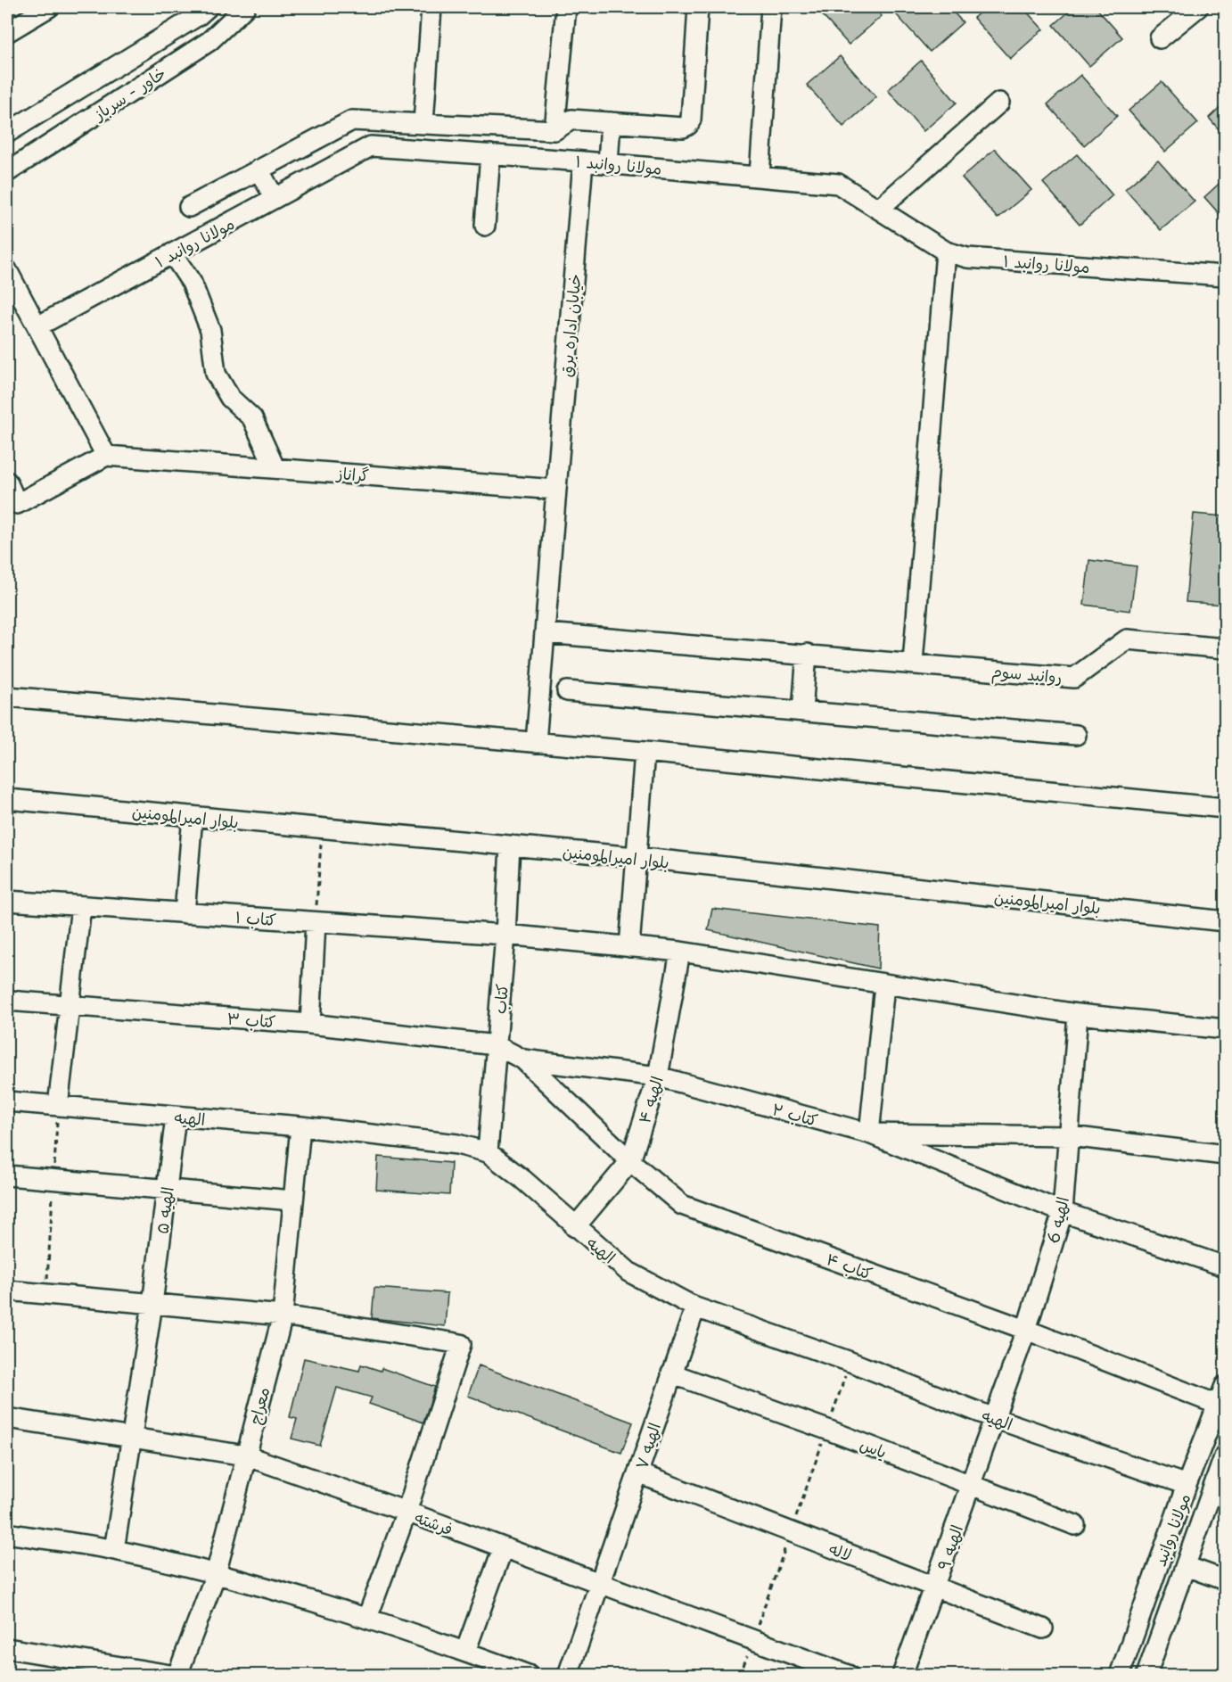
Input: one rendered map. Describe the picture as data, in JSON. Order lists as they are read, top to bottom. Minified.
{"streets":{"street":["خاور - سرباز","مولانا روانبد ۱","خیابان اداره برق","گراناز","روانبد سوم","بلوار امیرالمومنین","کتاب ۱","کتاب","کتاب ۳","الهیه ۴","کتاب ۲","الهیه","الهیه ۵","الهیه 6","کتاب ۴","معراج","الهیه ۷","یاس","فرشته","مولانا روانبد","الهیه ۹","لاله"]},"crossings":[["مولانا روانبد ۱","خیابان اداره برق"],["خیابان اداره برق","گراناز"],["بلوار امیرالمومنین","کتاب"],["کتاب ۱","کتاب"],["کتاب ۱","الهیه ۴"],["کتاب ۱","الهیه 6"],["کتاب","کتاب ۳"],["کتاب","الهیه"],["الهیه ۴","کتاب ۲"],["الهیه ۴","الهیه"],["الهیه ۴","کتاب ۴"],["کتاب ۲","الهیه 6"],["کتاب ۲","کتاب ۴"],["الهیه","الهیه ۵"],["الهیه","الهیه 6"],["الهیه","معراج"],["الهیه","الهیه ۷"],["الهیه","مولانا روانبد"],["الهیه","الهیه ۹"],["الهیه ۵","فرشته"],["الهیه 6","کتاب ۴"],["الهیه 6","الهیه ۹"],["کتاب ۴","مولانا روانبد"],["معراج","فرشته"],["الهیه ۷","یاس"],["الهیه ۷","فرشته"],["الهیه ۷","لاله"],["یاس","الهیه ۹"],["الهیه ۹","لاله"]]}
